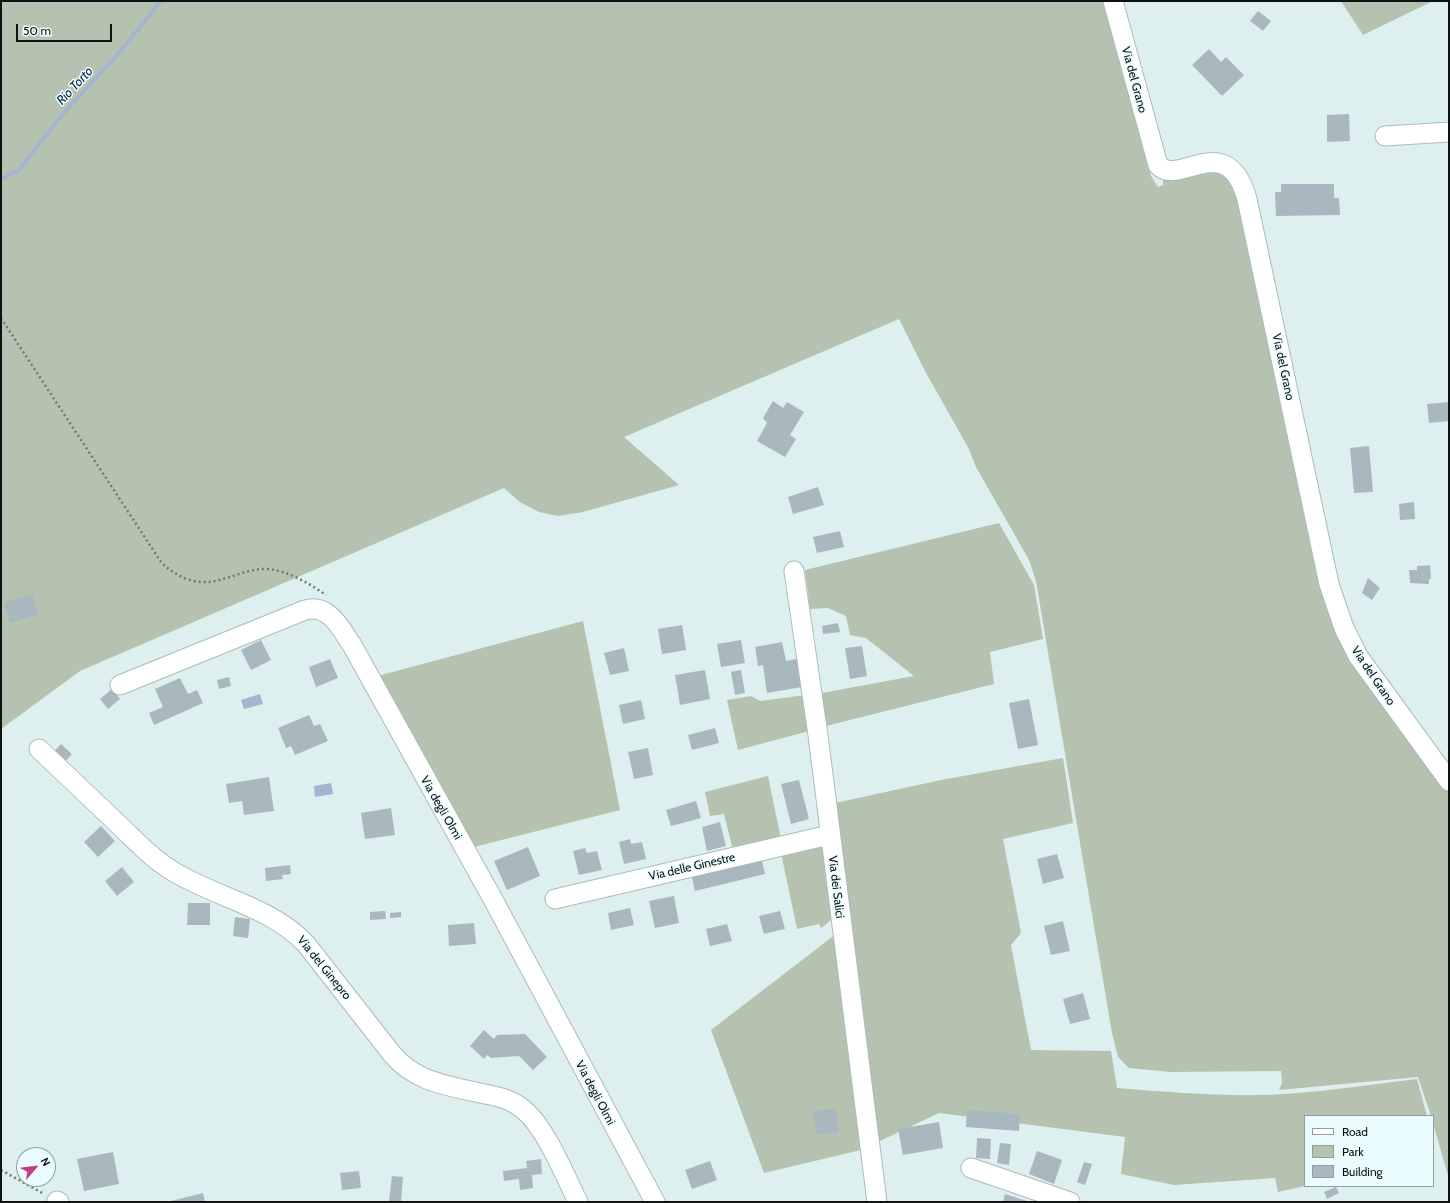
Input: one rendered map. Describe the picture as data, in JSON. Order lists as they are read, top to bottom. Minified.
{"streets":{"street":["Via del Grano","Via degli Olmi","Via delle Ginestre","Via dei Salici","Via del Ginepro"]},"crossings":[["Via delle Ginestre","Via dei Salici"]],"water":["Rio Torto"],"legend":["Road","Park","Building"],"scale_bar":"50 m","north":"top right"}
